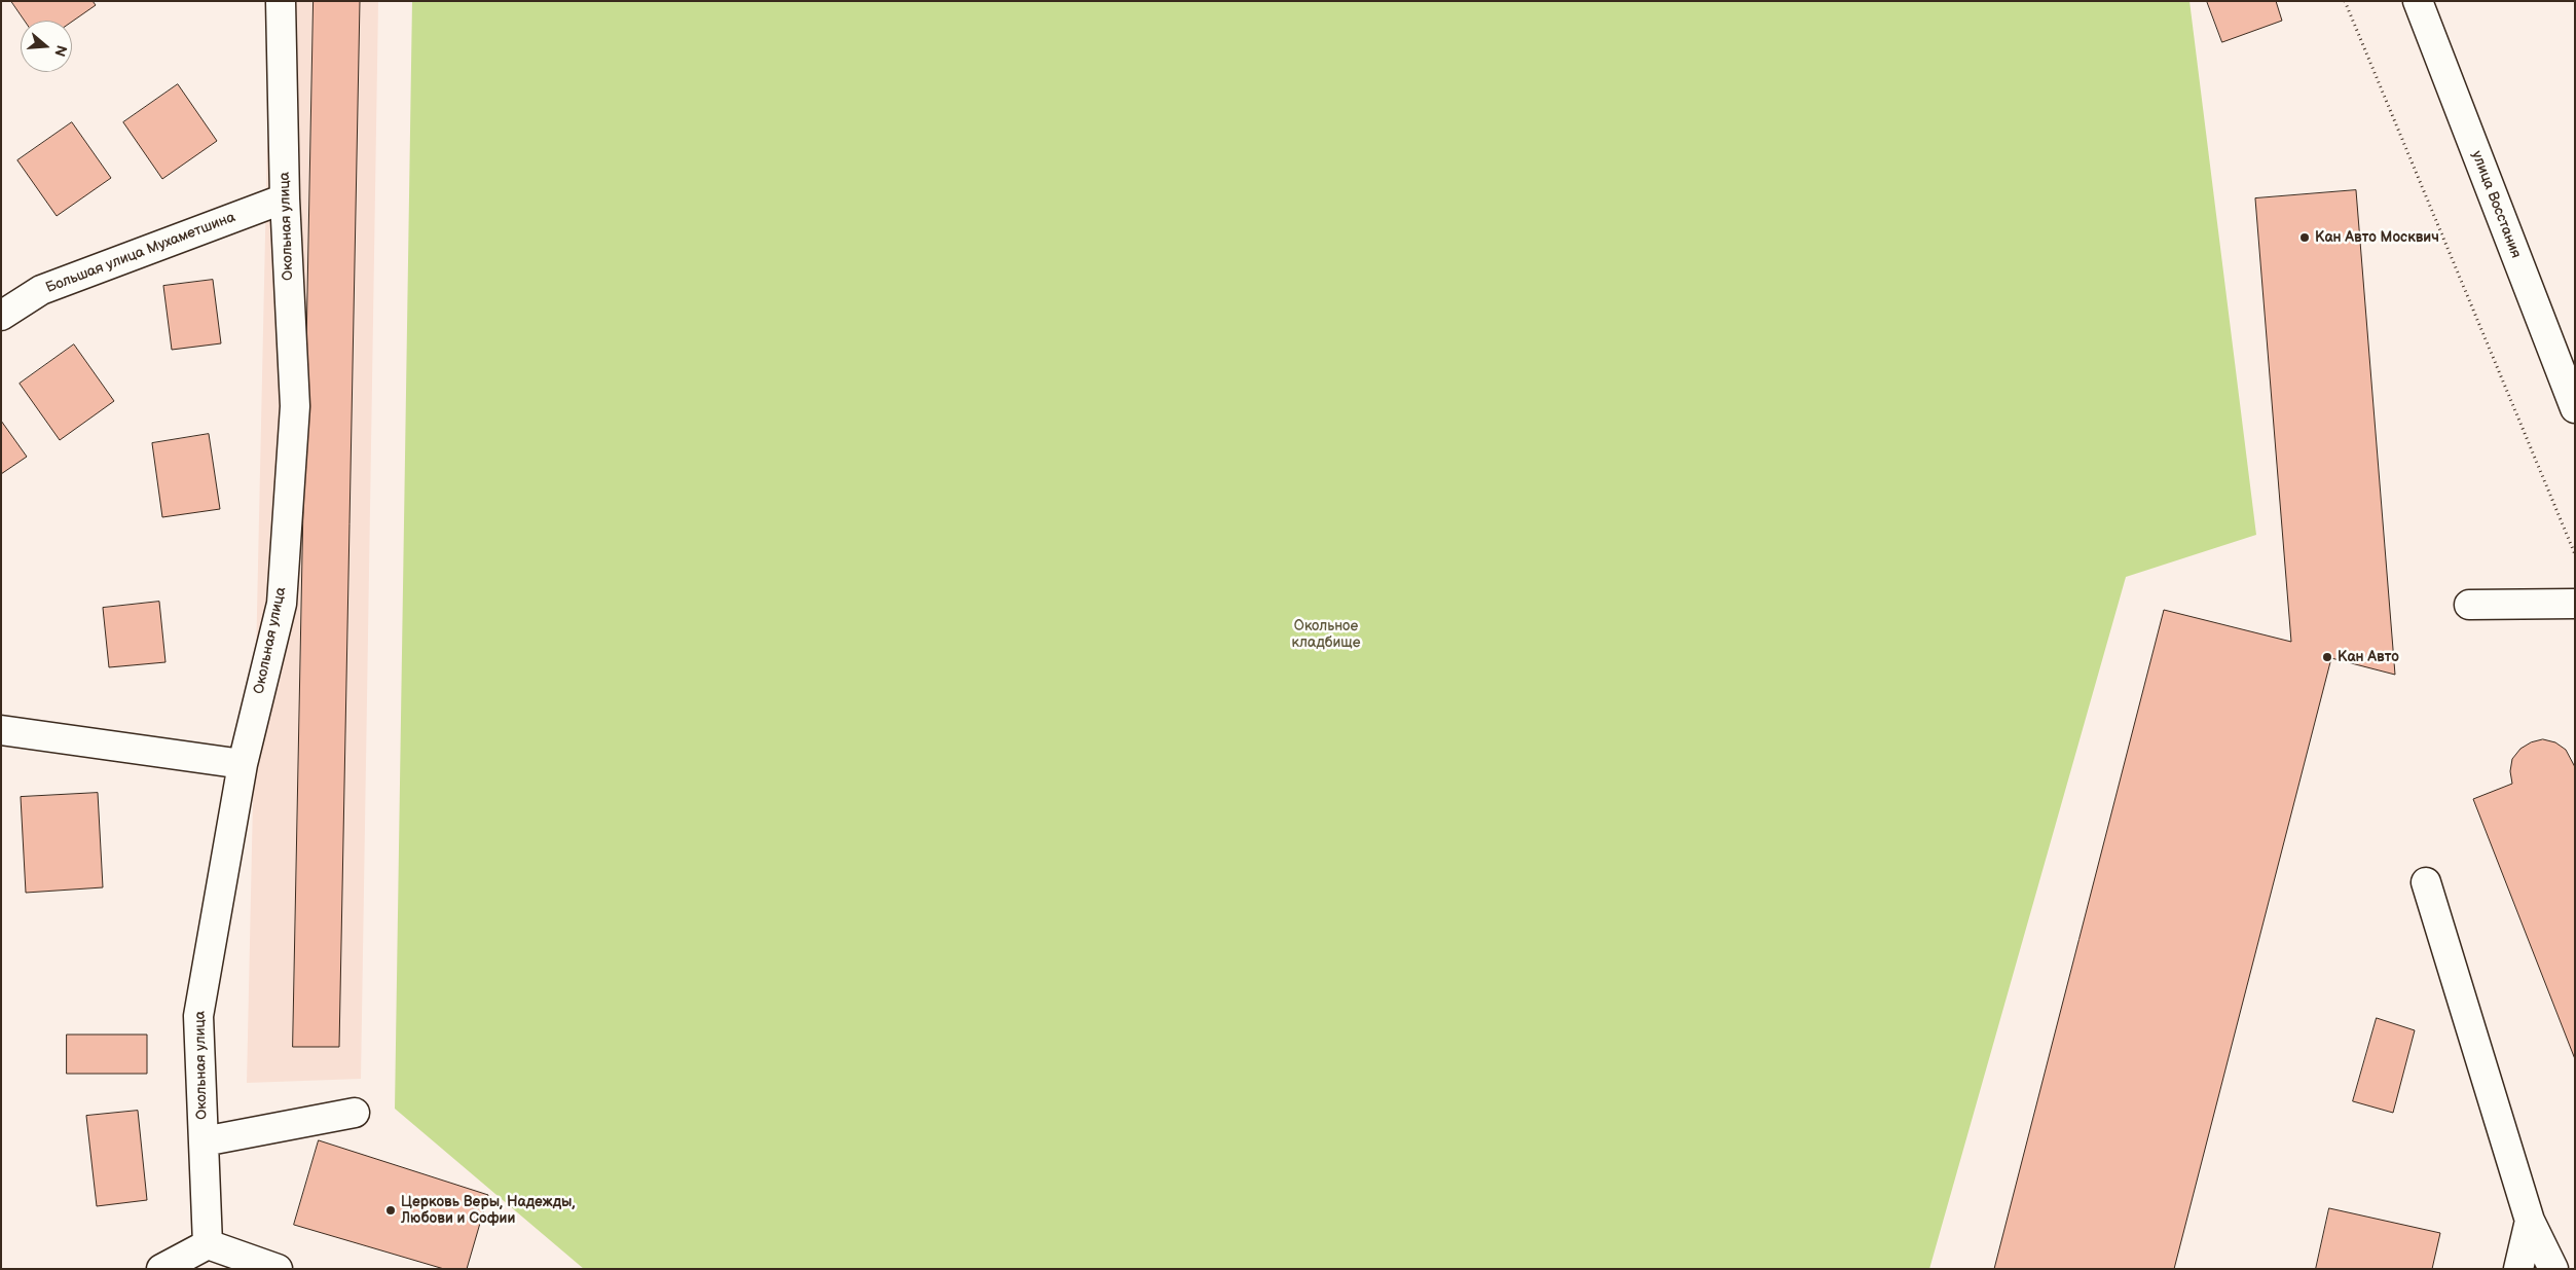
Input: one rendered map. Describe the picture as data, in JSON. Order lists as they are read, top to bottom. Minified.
{"streets":{"street":["улица Восстания","Окольная улица","Большая улица Мухаметшина"]},"crossings":[["Окольная улица","Большая улица Мухаметшина"]],"parks":["Окольное кладбище"],"places":["Кан Авто Москвич","Кан Авто","Церковь Веры, Надежды, Любови и Софии"],"north":"right"}
